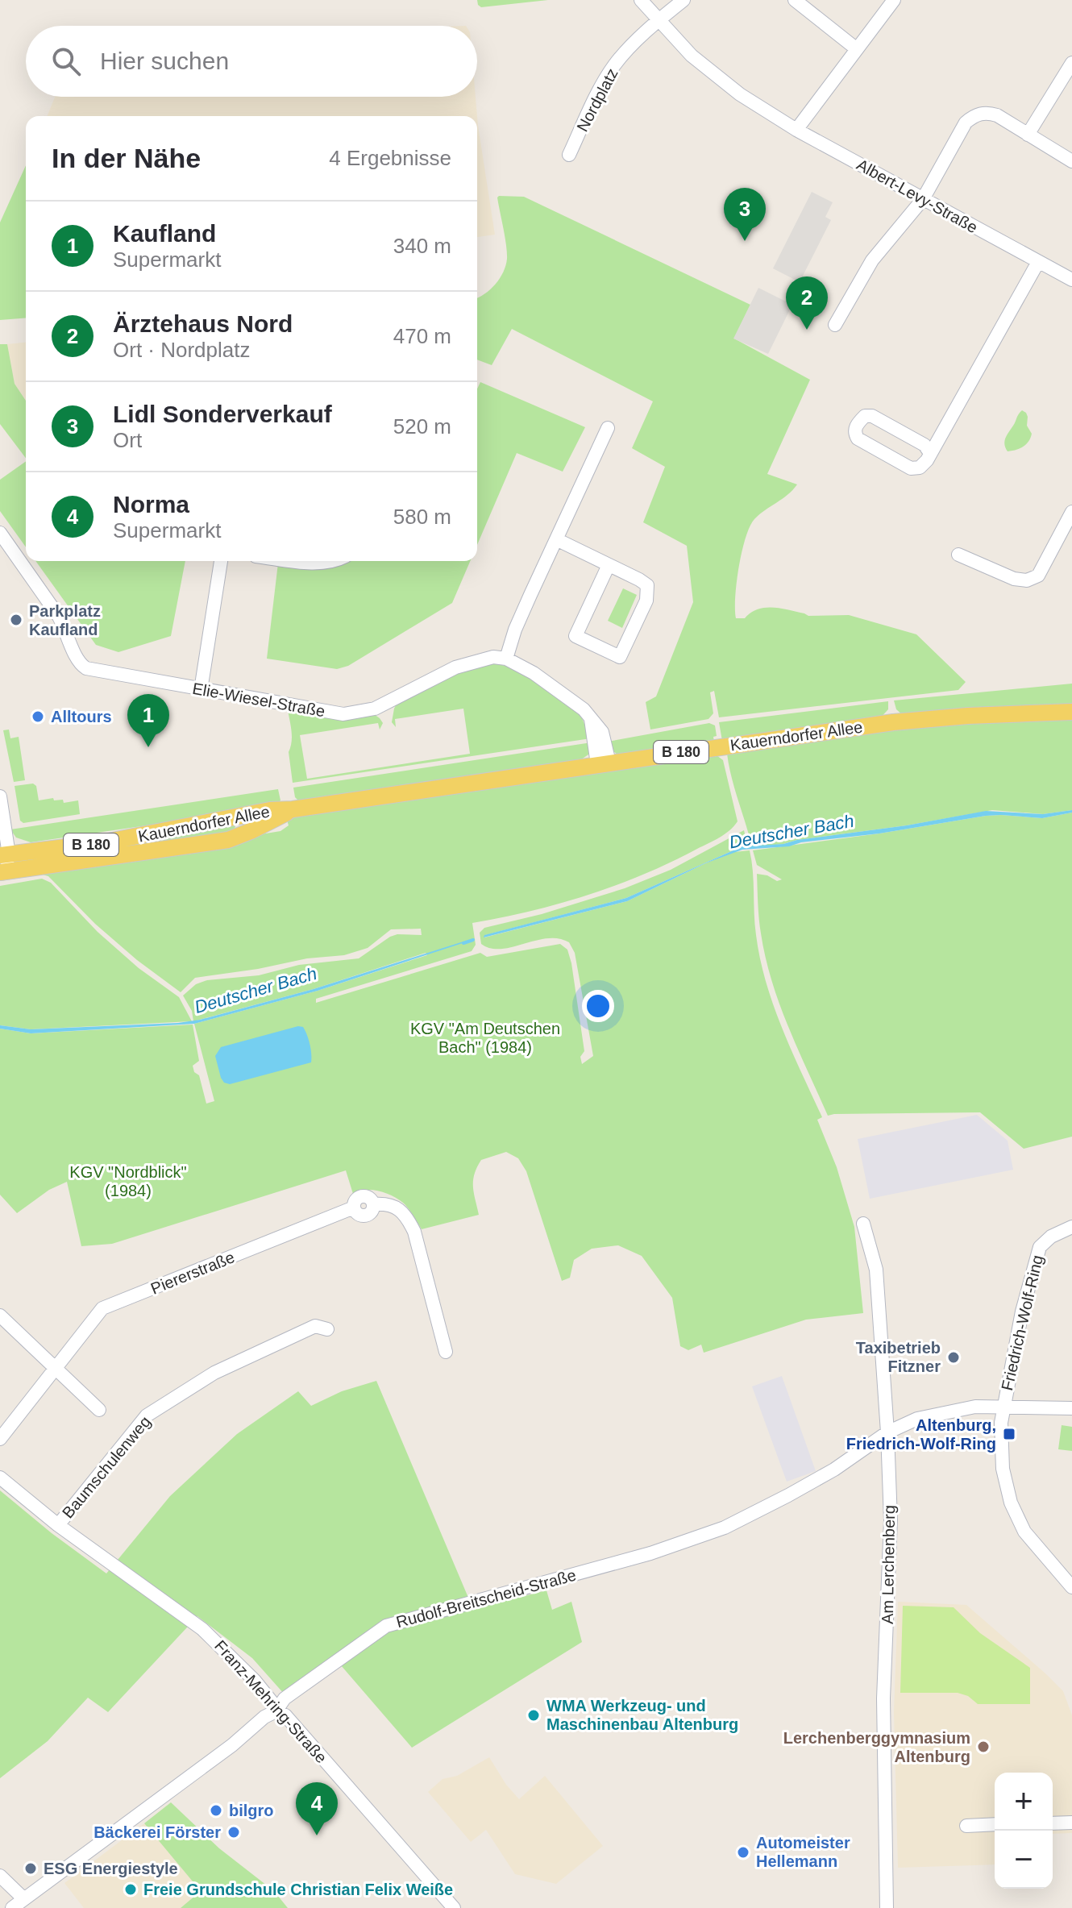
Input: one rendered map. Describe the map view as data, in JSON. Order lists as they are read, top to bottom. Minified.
{"streets":{"main road":["Kauerndorfer Allee","B 180"],"street":["Nordplatz","Albert-Levy-Straße","Elie-Wiesel-Straße","Piererstraße","Friedrich-Wolf-Ring","Baumschulenweg","Am Lerchenberg","Rudolf-Breitscheid-Straße","Franz-Mehring-Straße"]},"crossings":[["Nordplatz","Albert-Levy-Straße"],["Friedrich-Wolf-Ring","Rudolf-Breitscheid-Straße"],["Baumschulenweg","Franz-Mehring-Straße"],["Am Lerchenberg","Rudolf-Breitscheid-Straße"],["Rudolf-Breitscheid-Straße","Franz-Mehring-Straße"]],"water":["Deutscher Bach"],"parks":["KGV \"Am Deutschen Bach\" (1984)","KGV \"Nordblick\" (1984)"],"places":{"other":["Parkplatz Kaufland","Alltours","Taxibetrieb Fitzner","WMA Werkzeug- und Maschinenbau Altenburg","Lerchenberggymnasium Altenburg","bilgro","Bäckerei Förster","Automeister Hellemann","ESG Energiestyle","Freie Grundschule Christian Felix Weiße"],"transit":["Altenburg, Friedrich-Wolf-Ring"]},"page":{"search":"Hier suchen","heading":["In der Nähe","4 Ergebnisse"],"pins":["3","2","1","4"],"list":[{"mark":"1","name":"Kaufland","note":"Supermarkt","value":"340 m"},{"mark":"2","name":"Ärztehaus Nord","note":"Ort · Nordplatz","value":"470 m"},{"mark":"3","name":"Lidl Sonderverkauf","note":"Ort","value":"520 m"},{"mark":"4","name":"Norma","note":"Supermarkt","value":"580 m"}],"map_buttons":["+","−"]}}
